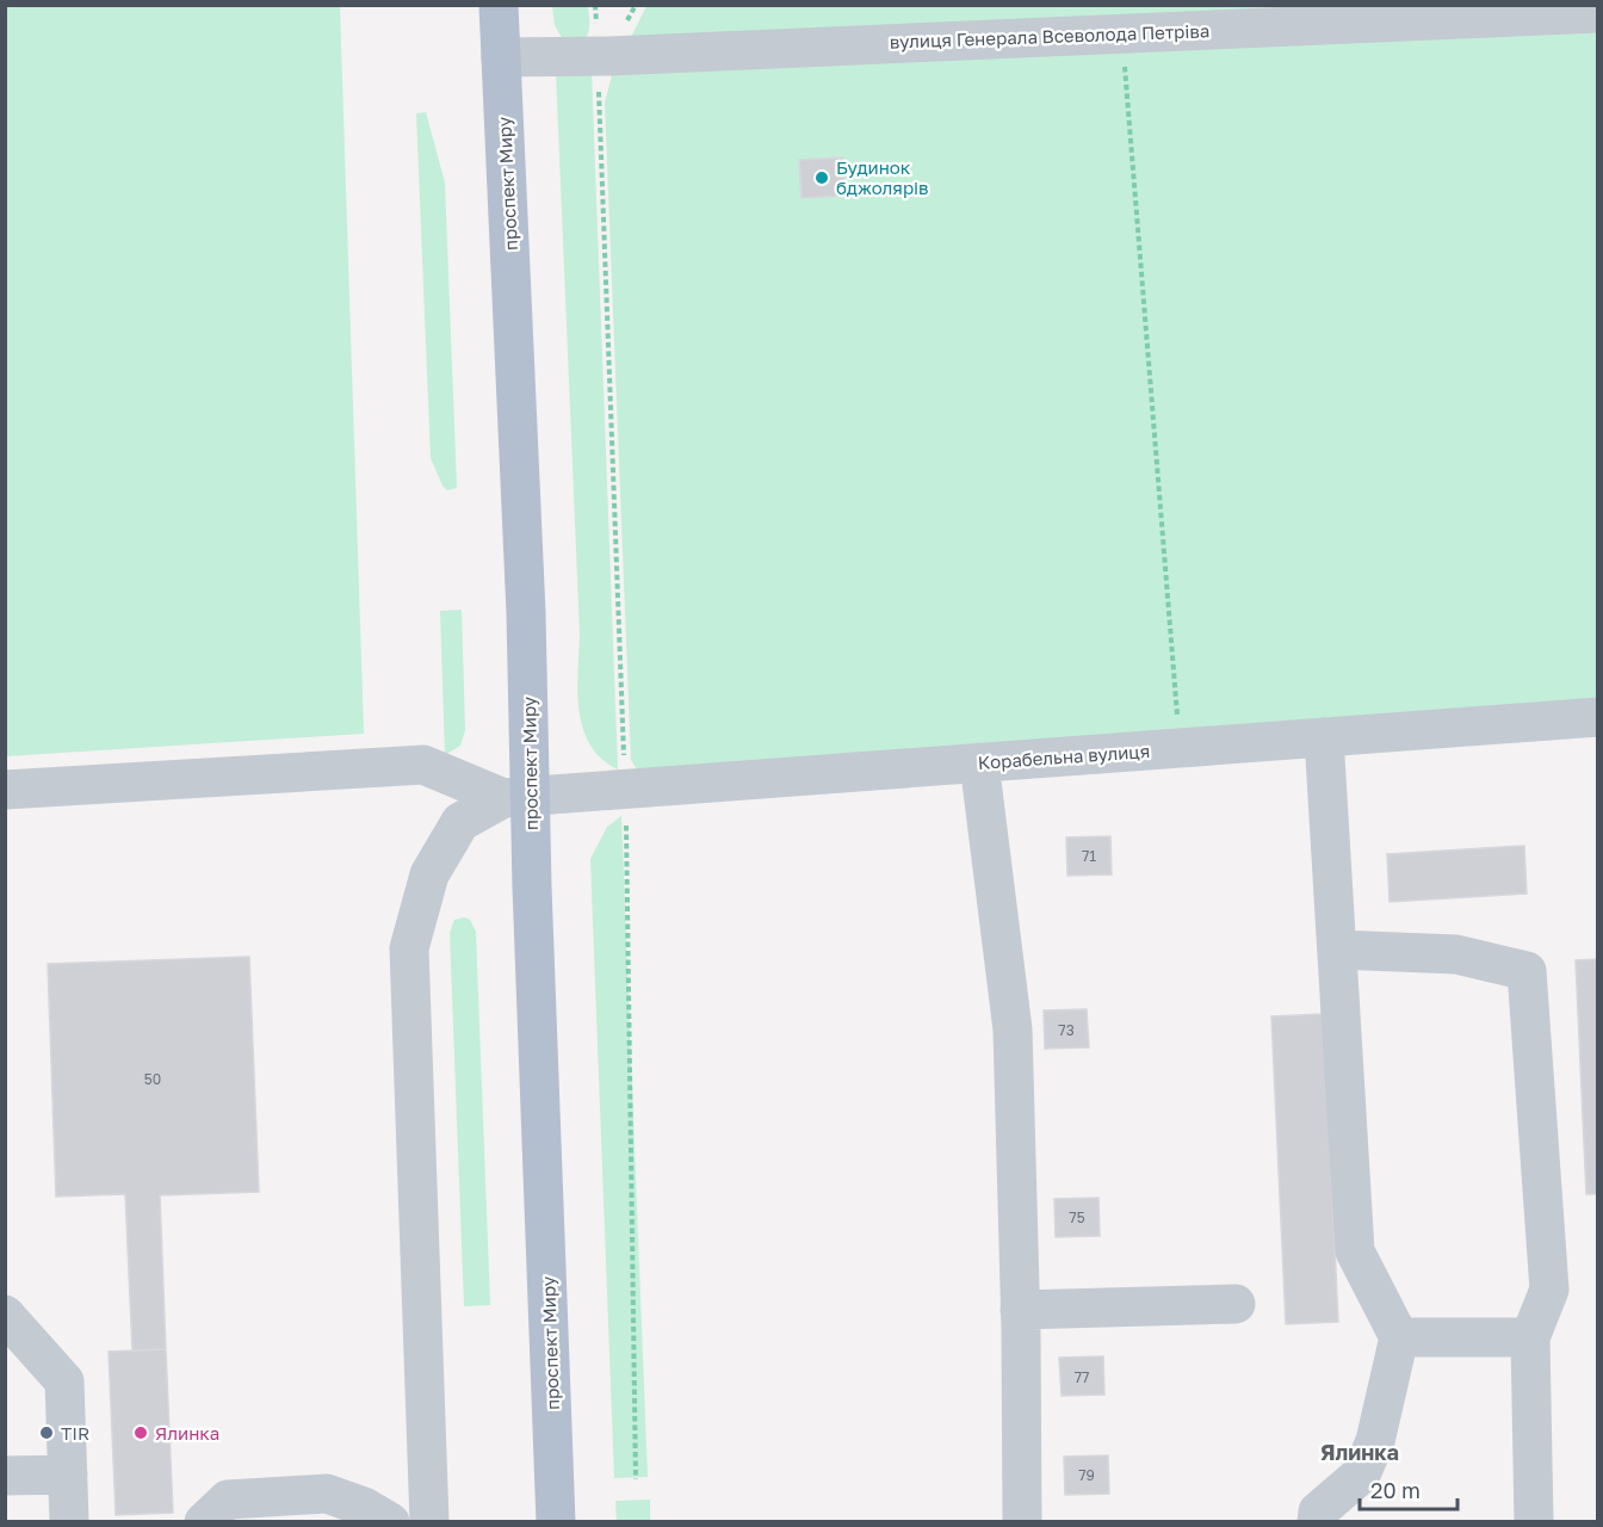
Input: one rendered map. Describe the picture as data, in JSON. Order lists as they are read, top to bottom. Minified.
{"streets":{"main road":["проспект Миру"],"street":["вулиця Генерала Всеволода Петріва","Корабельна вулиця"]},"crossings":[["вулиця Генерала Всеволода Петріва","проспект Миру"],["проспект Миру","Корабельна вулиця"]],"districts":["Ялинка"],"places":["Будинок бджолярів","TIR","Ялинка"],"house_numbers":["71","73","50","75","77","79"],"scale_bar":"20 m"}
